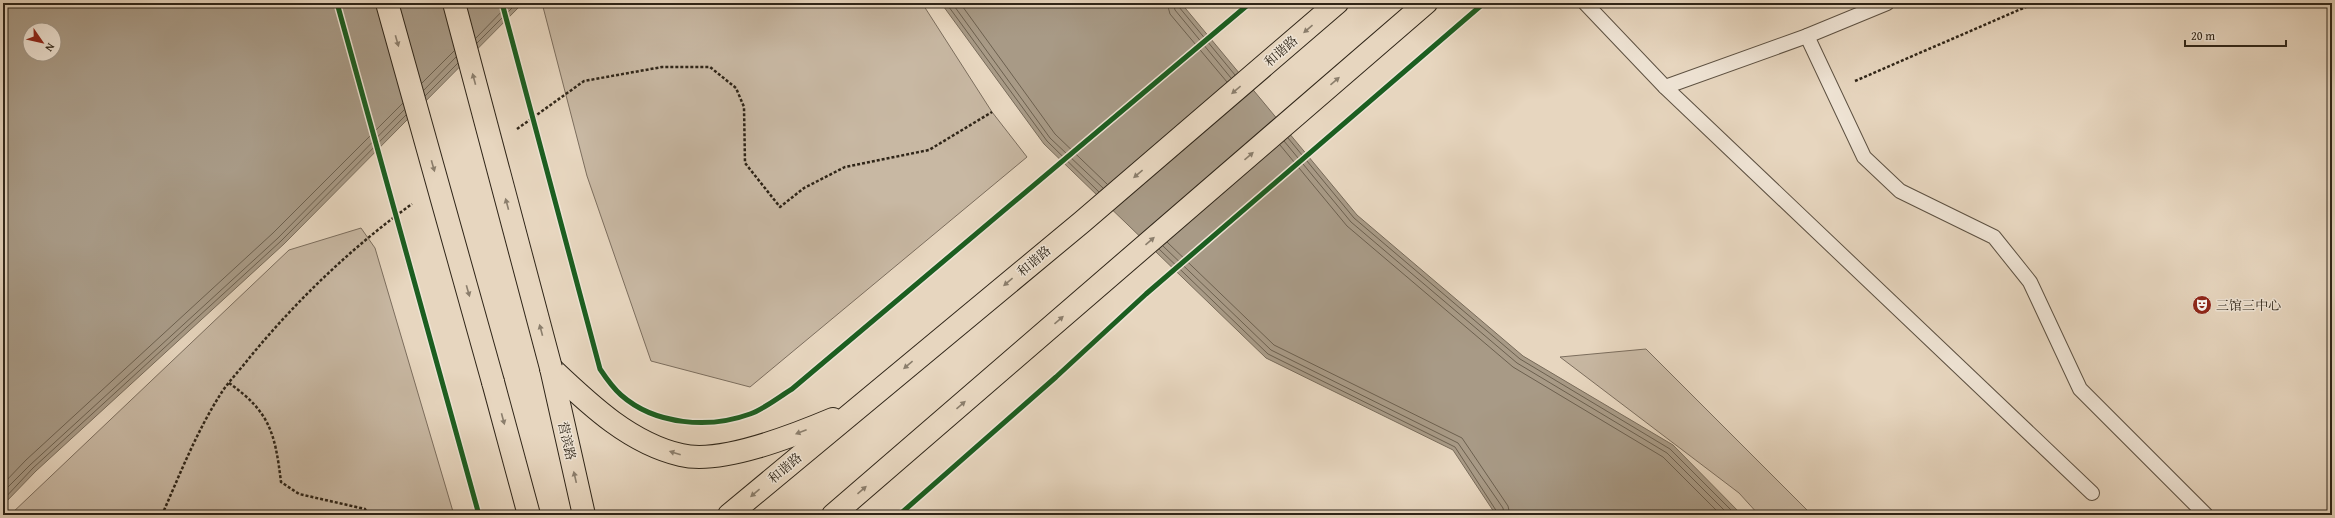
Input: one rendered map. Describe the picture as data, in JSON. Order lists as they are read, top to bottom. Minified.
{"streets":{"main road":["和谐路","营滨路"]},"places":{"theatre":["三馆三中心"]},"scale_bar":"20 m","north":"bottom right"}
